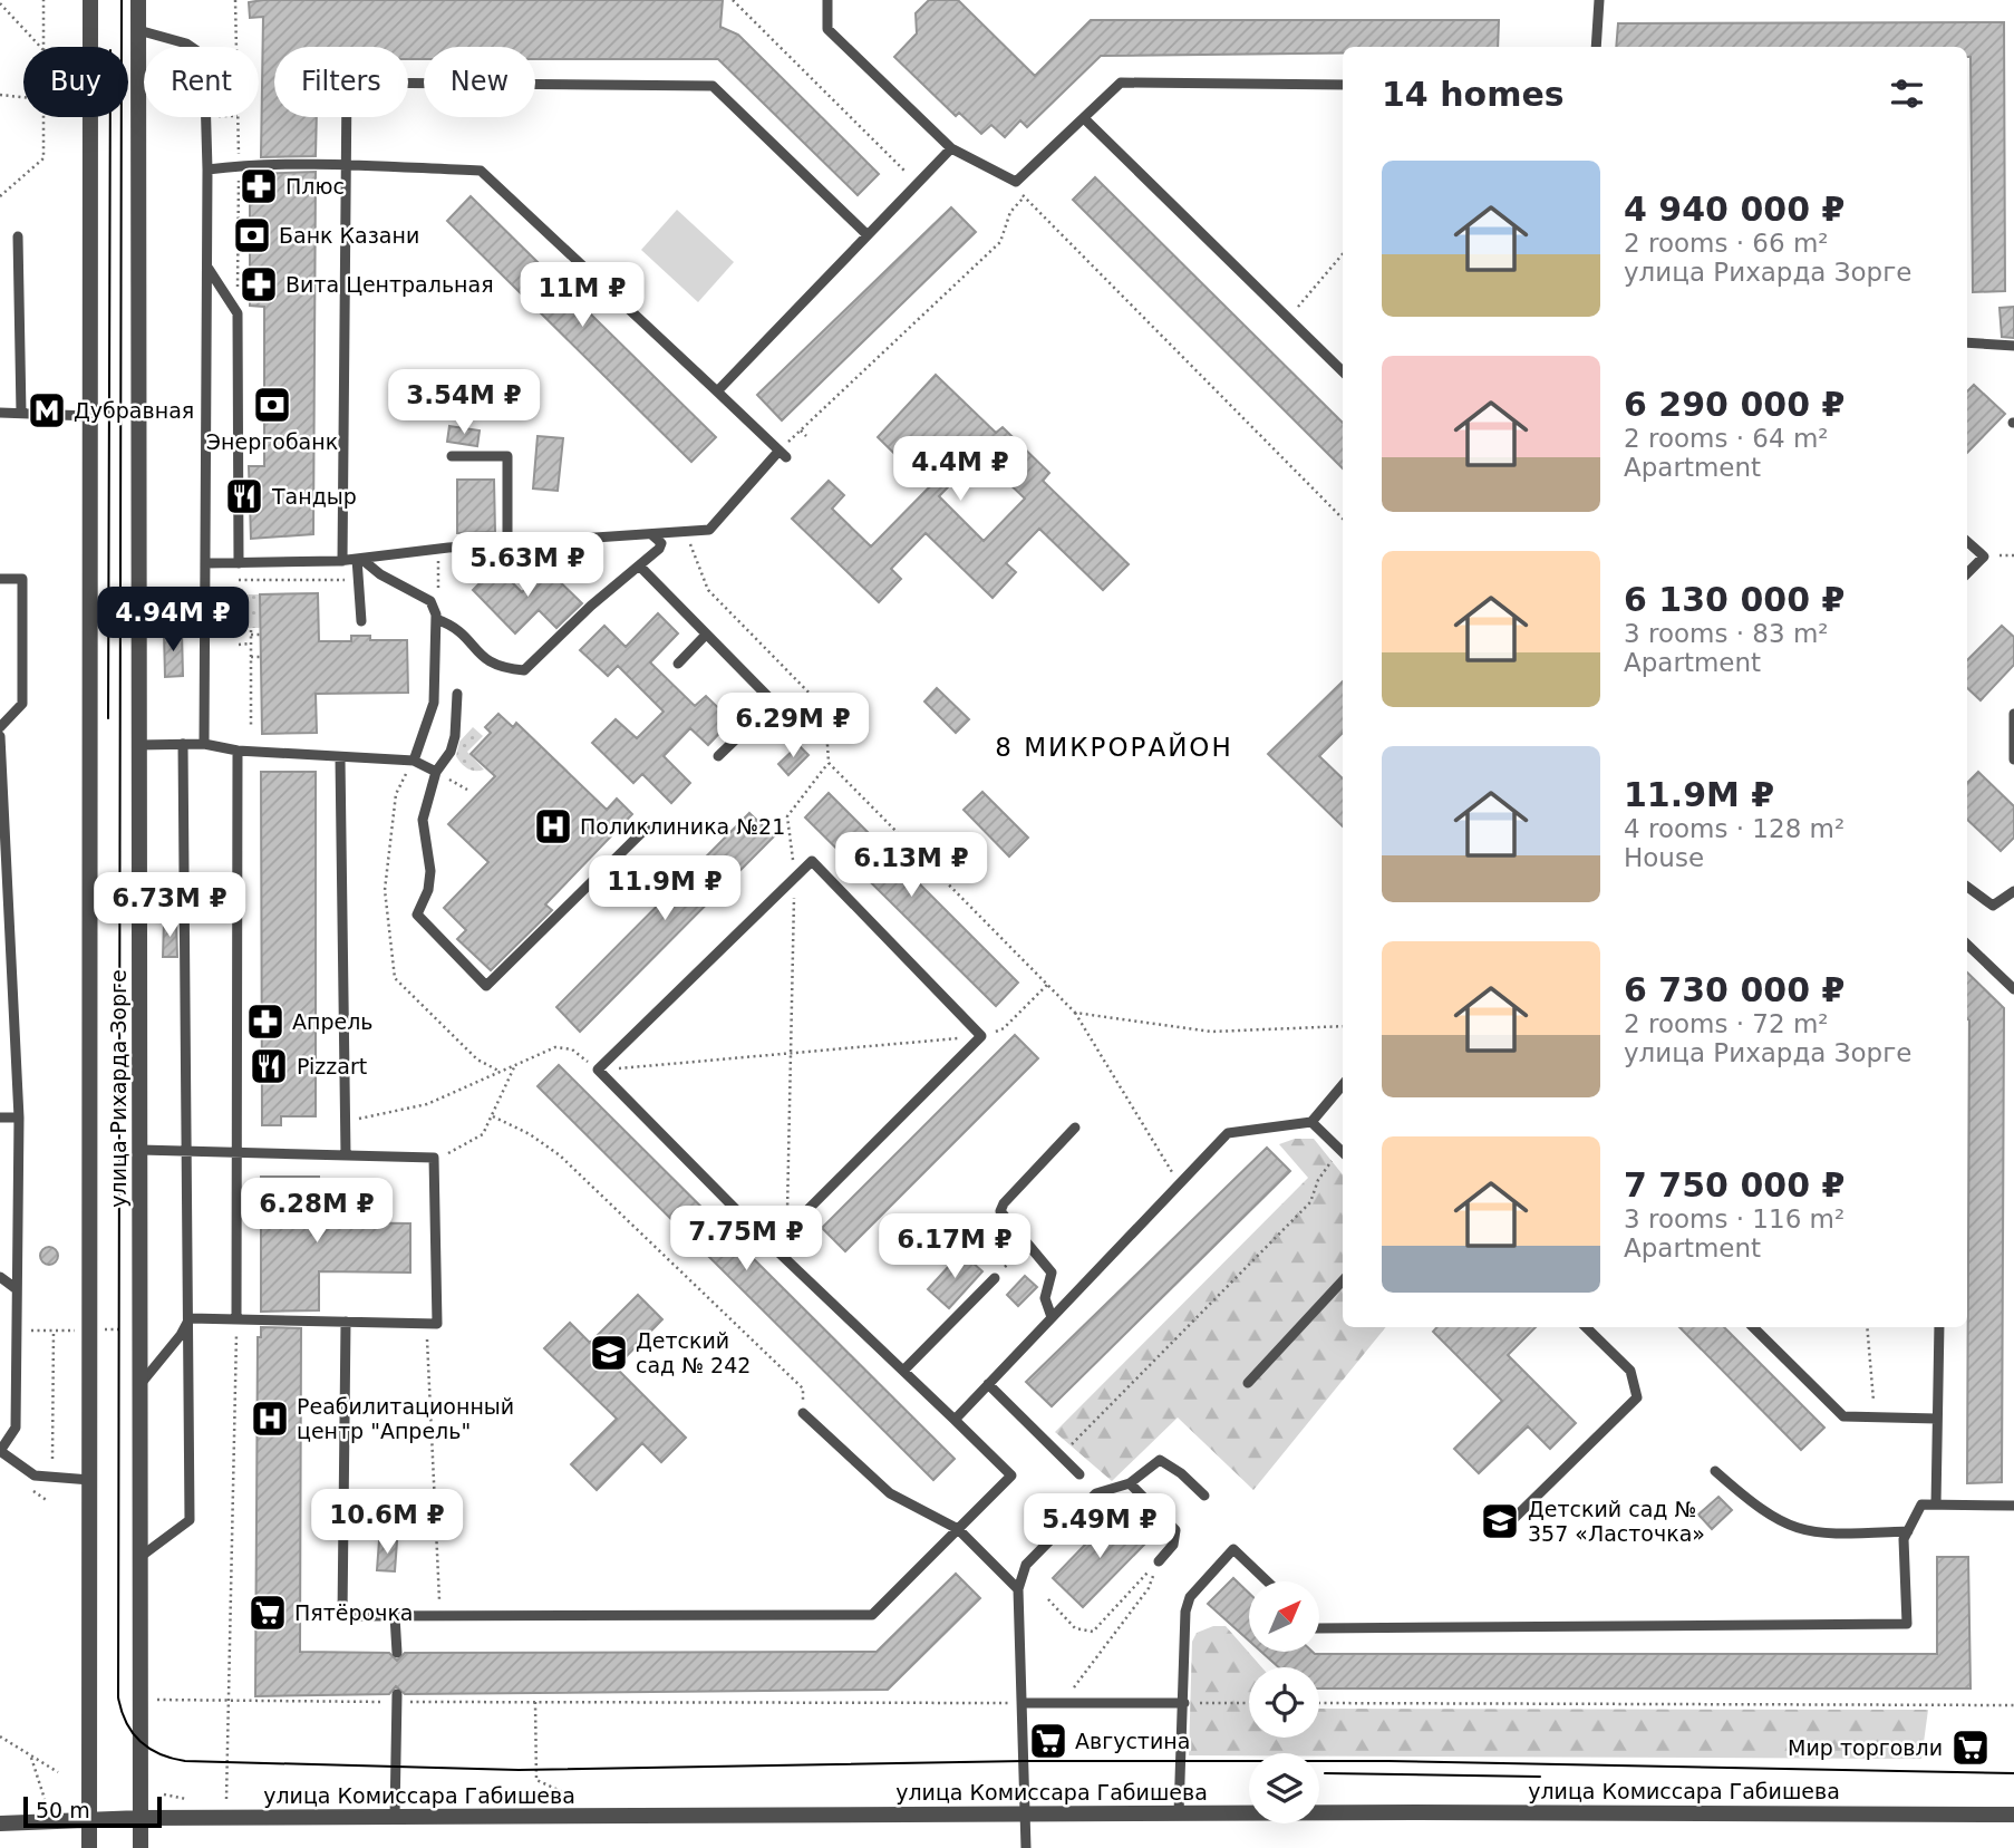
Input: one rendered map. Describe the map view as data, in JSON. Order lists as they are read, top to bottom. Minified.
{"streets":{"street":["улица Рихарда Зорге","улица Комиссара Габишева"]},"crossings":[["улица Рихарда Зорге","улица Комиссара Габишева"]],"districts":["8 МИКРОРАЙОН"],"places":{"pharmacy":["Плюс","Вита Центральная","Апрель"],"bank":["Банк Казани","Энергобанк"],"metro station":["Дубравная"],"restaurant":["Тандыр","Pizzart"],"hospital":["Поликлиника №21","Реабилитационный центр \"Апрель\""],"school or university":["Детский сад № 242","Детский сад № 357 «Ласточка»"],"supermarket":["Пятёрочка","Августина","Мир торговли"]},"scale_bar":"50 m","north":"top right","page":{"chip":["Buy","Rent","Filters","New"],"heading":"14 homes","list":[{"name":"4 940 000 ₽","note":"2 rooms · 66 m² · улица Рихарда Зорге"},{"name":"6 290 000 ₽","note":"2 rooms · 64 m² · Apartment"},{"name":"6 130 000 ₽","note":"3 rooms · 83 m² · Apartment"},{"name":"11.9M ₽","note":"4 rooms · 128 m² · House"},{"name":"6 730 000 ₽","note":"2 rooms · 72 m² · улица Рихарда Зорге"},{"name":"7 750 000 ₽","note":"3 rooms · 116 m² · Apartment"}],"price":["11M ₽","3.54M ₽","4.4M ₽","5.63M ₽","4.94M ₽","6.29M ₽","6.13M ₽","11.9M ₽","6.73M ₽","6.28M ₽","7.75M ₽","6.17M ₽","10.6M ₽","5.49M ₽"],"scale":"50 m"}}
